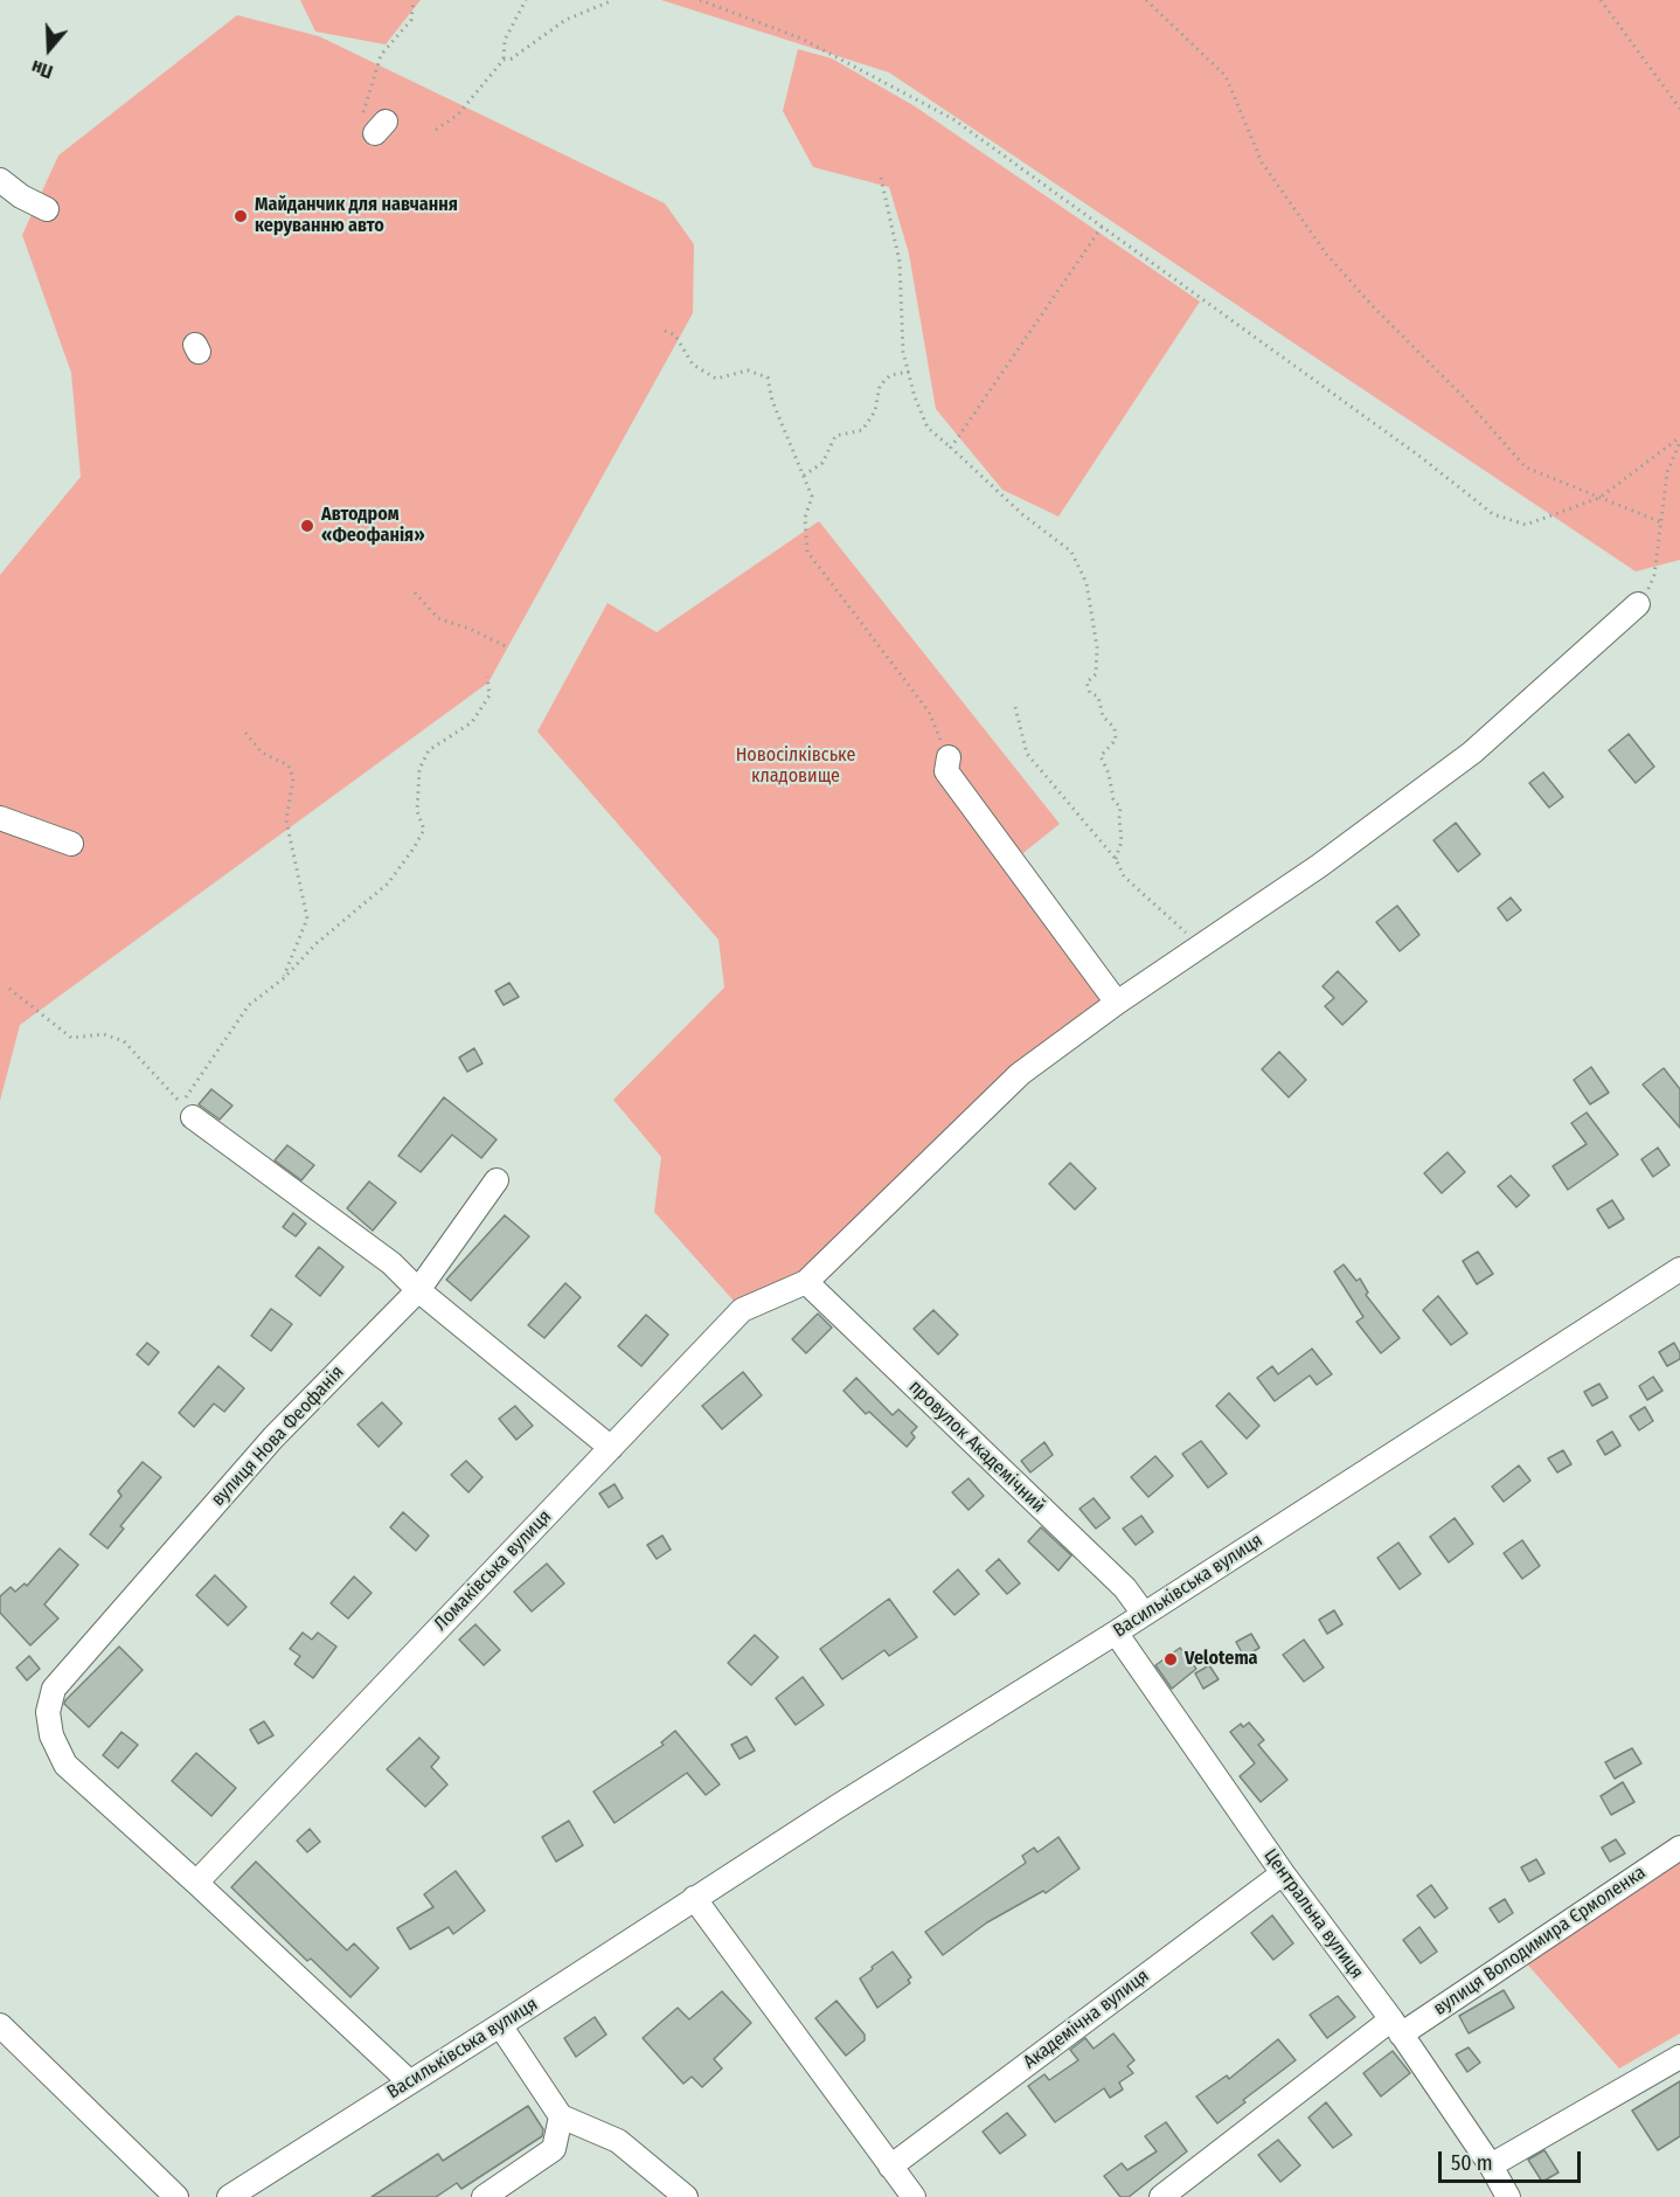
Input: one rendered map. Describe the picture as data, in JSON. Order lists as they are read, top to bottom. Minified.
{"streets":{"street":["вулиця Нова Феофанія","провулок Академічний","Ломаківська вулиця","Васильківська вулиця","Центральна вулиця","вулиця Володимира Єрмоленка","Академічна вулиця"]},"crossings":[["вулиця Нова Феофанія","Ломаківська вулиця"],["провулок Академічний","Ломаківська вулиця"],["провулок Академічний","Васильківська вулиця"],["Васильківська вулиця","Центральна вулиця"],["Центральна вулиця","вулиця Володимира Єрмоленка"],["Центральна вулиця","Академічна вулиця"]],"parks":["Новосілківське кладовище"],"places":["Майданчик для навчання керуванню авто","Автодром «Феофанія»","Velotema"],"scale_bar":"50 m","north":"bottom"}
